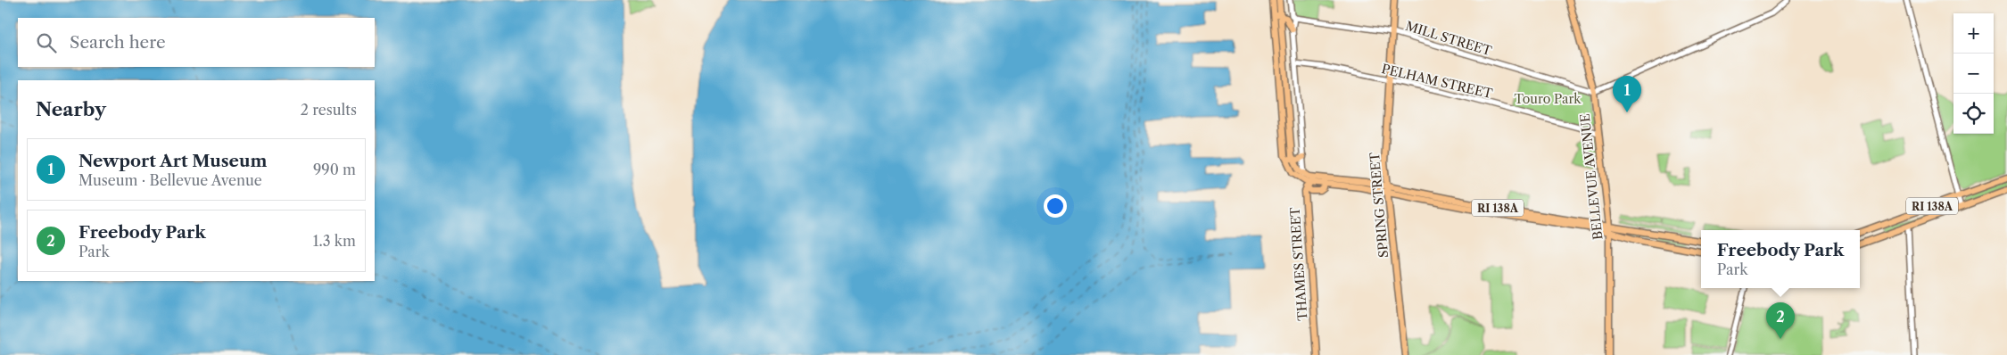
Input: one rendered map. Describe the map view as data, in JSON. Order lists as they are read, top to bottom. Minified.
{"streets":{"main road":["BELLEVUE AVENUE","SPRING STREET","RI 138A","THAMES STREET"],"street":["MILL STREET","PELHAM STREET"]},"crossings":[["MILL STREET","BELLEVUE AVENUE"],["MILL STREET","SPRING STREET"],["PELHAM STREET","BELLEVUE AVENUE"],["PELHAM STREET","SPRING STREET"],["BELLEVUE AVENUE","RI 138A"],["SPRING STREET","RI 138A"],["RI 138A","THAMES STREET"]],"parks":["Touro Park"],"page":{"map_buttons":["+","−"],"search":"Search here","pins":["1","2"],"heading":["Nearby","2 results"],"list":[{"mark":"1","name":"Newport Art Museum","note":"Museum · Bellevue Avenue","value":"990 m"},{"mark":"2","name":"Freebody Park","note":"Park","value":"1.3 km"}],"popup":["Freebody Park","Park"]}}
